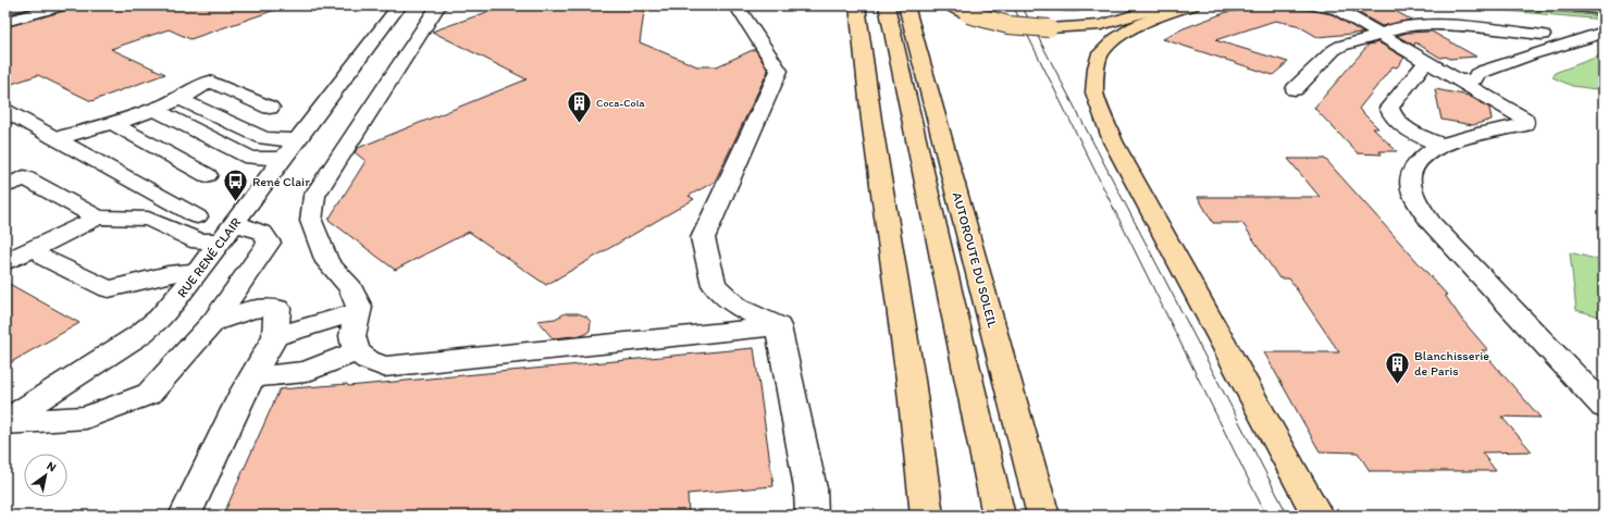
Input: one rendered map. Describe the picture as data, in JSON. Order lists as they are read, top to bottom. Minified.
{"streets":{"main road":["AUTOROUTE DU SOLEIL"],"street":["RUE RENÉ CLAIR"]},"places":{"building":["Coca-Cola","Blanchisserie de Paris"],"bus stop":["René Clair"]},"north":"top right"}
